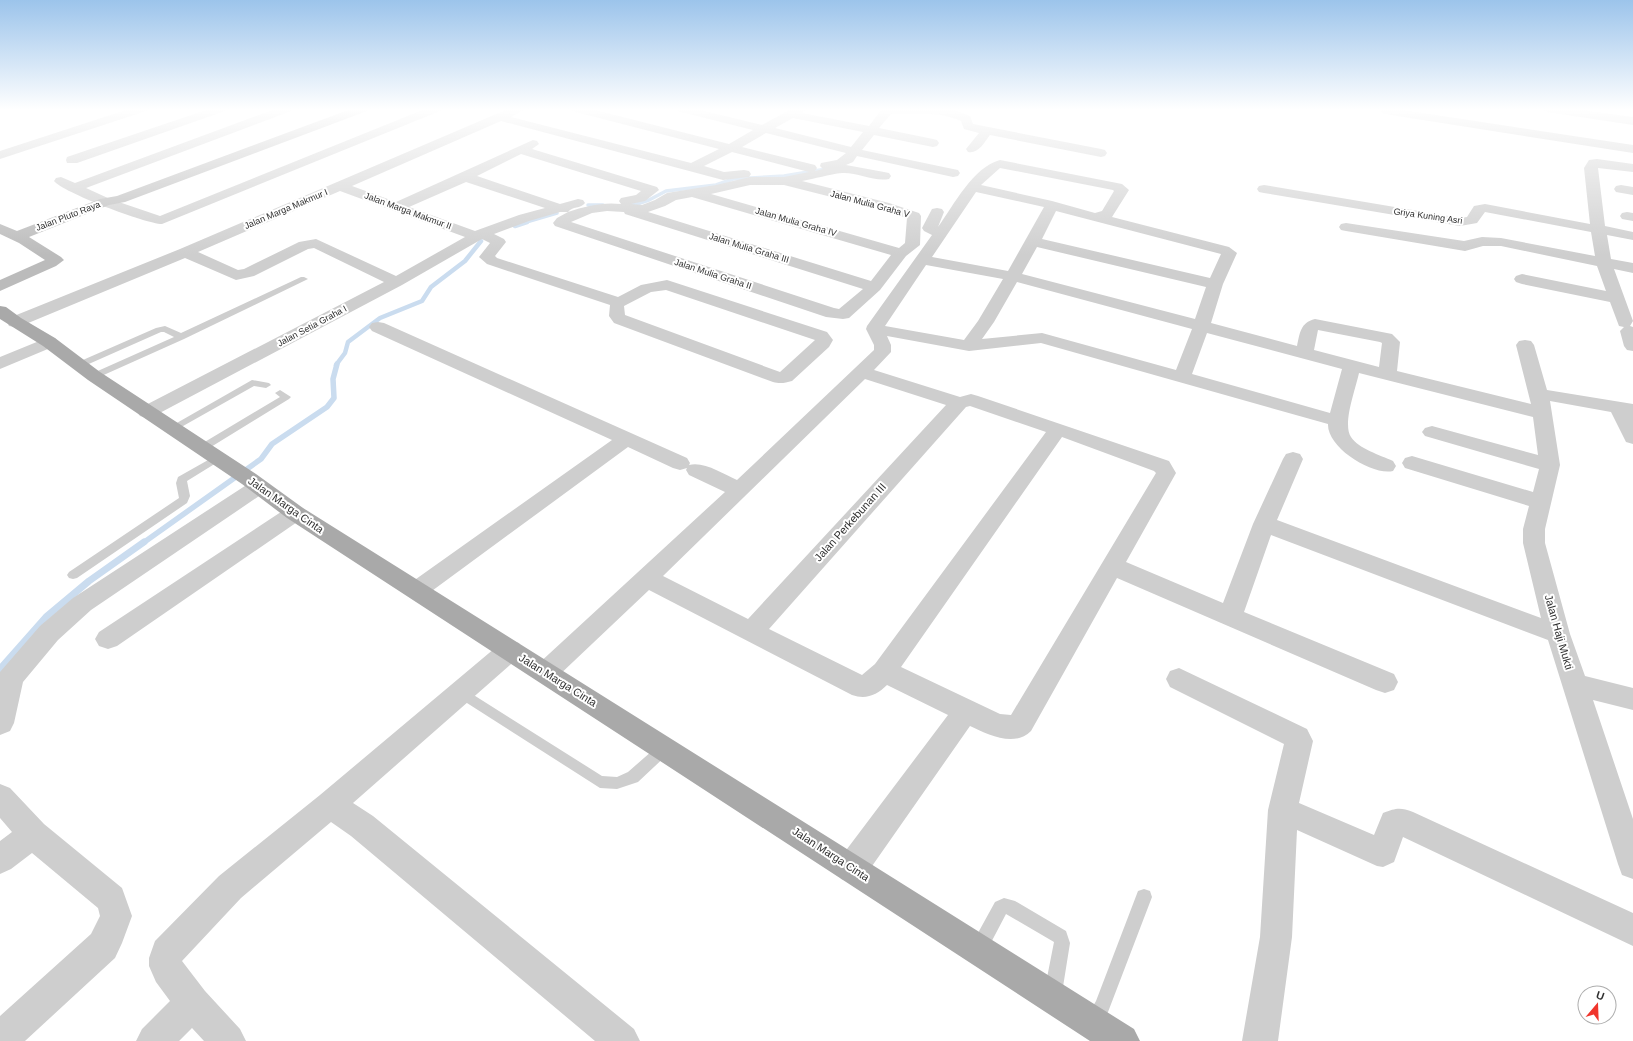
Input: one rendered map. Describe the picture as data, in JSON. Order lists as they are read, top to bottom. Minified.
{"streets":{"main road":["Jalan Marga Cinta"],"street":["Jalan Mulia Graha V","Jalan Marga Makmur I","Jalan Marga Makmur II","Jalan Pluto Raya","Griya Kuning Asri","Jalan Mulia Graha IV","Jalan Mulia Graha III","Jalan Mulia Graha II","Jalan Setia Graha I","Jalan Perkebunan III","Jalan Haji Mukti"]},"crossings":[["Jalan Mulia Graha V","Jalan Mulia Graha IV"],["Jalan Marga Makmur I","Jalan Marga Makmur II"],["Jalan Marga Makmur I","Jalan Marga Cinta"],["Jalan Marga Makmur II","Jalan Setia Graha I"],["Jalan Mulia Graha III","Jalan Mulia Graha II"],["Jalan Mulia Graha II","Jalan Setia Graha I"],["Jalan Setia Graha I","Jalan Marga Cinta"]],"north":"top"}
